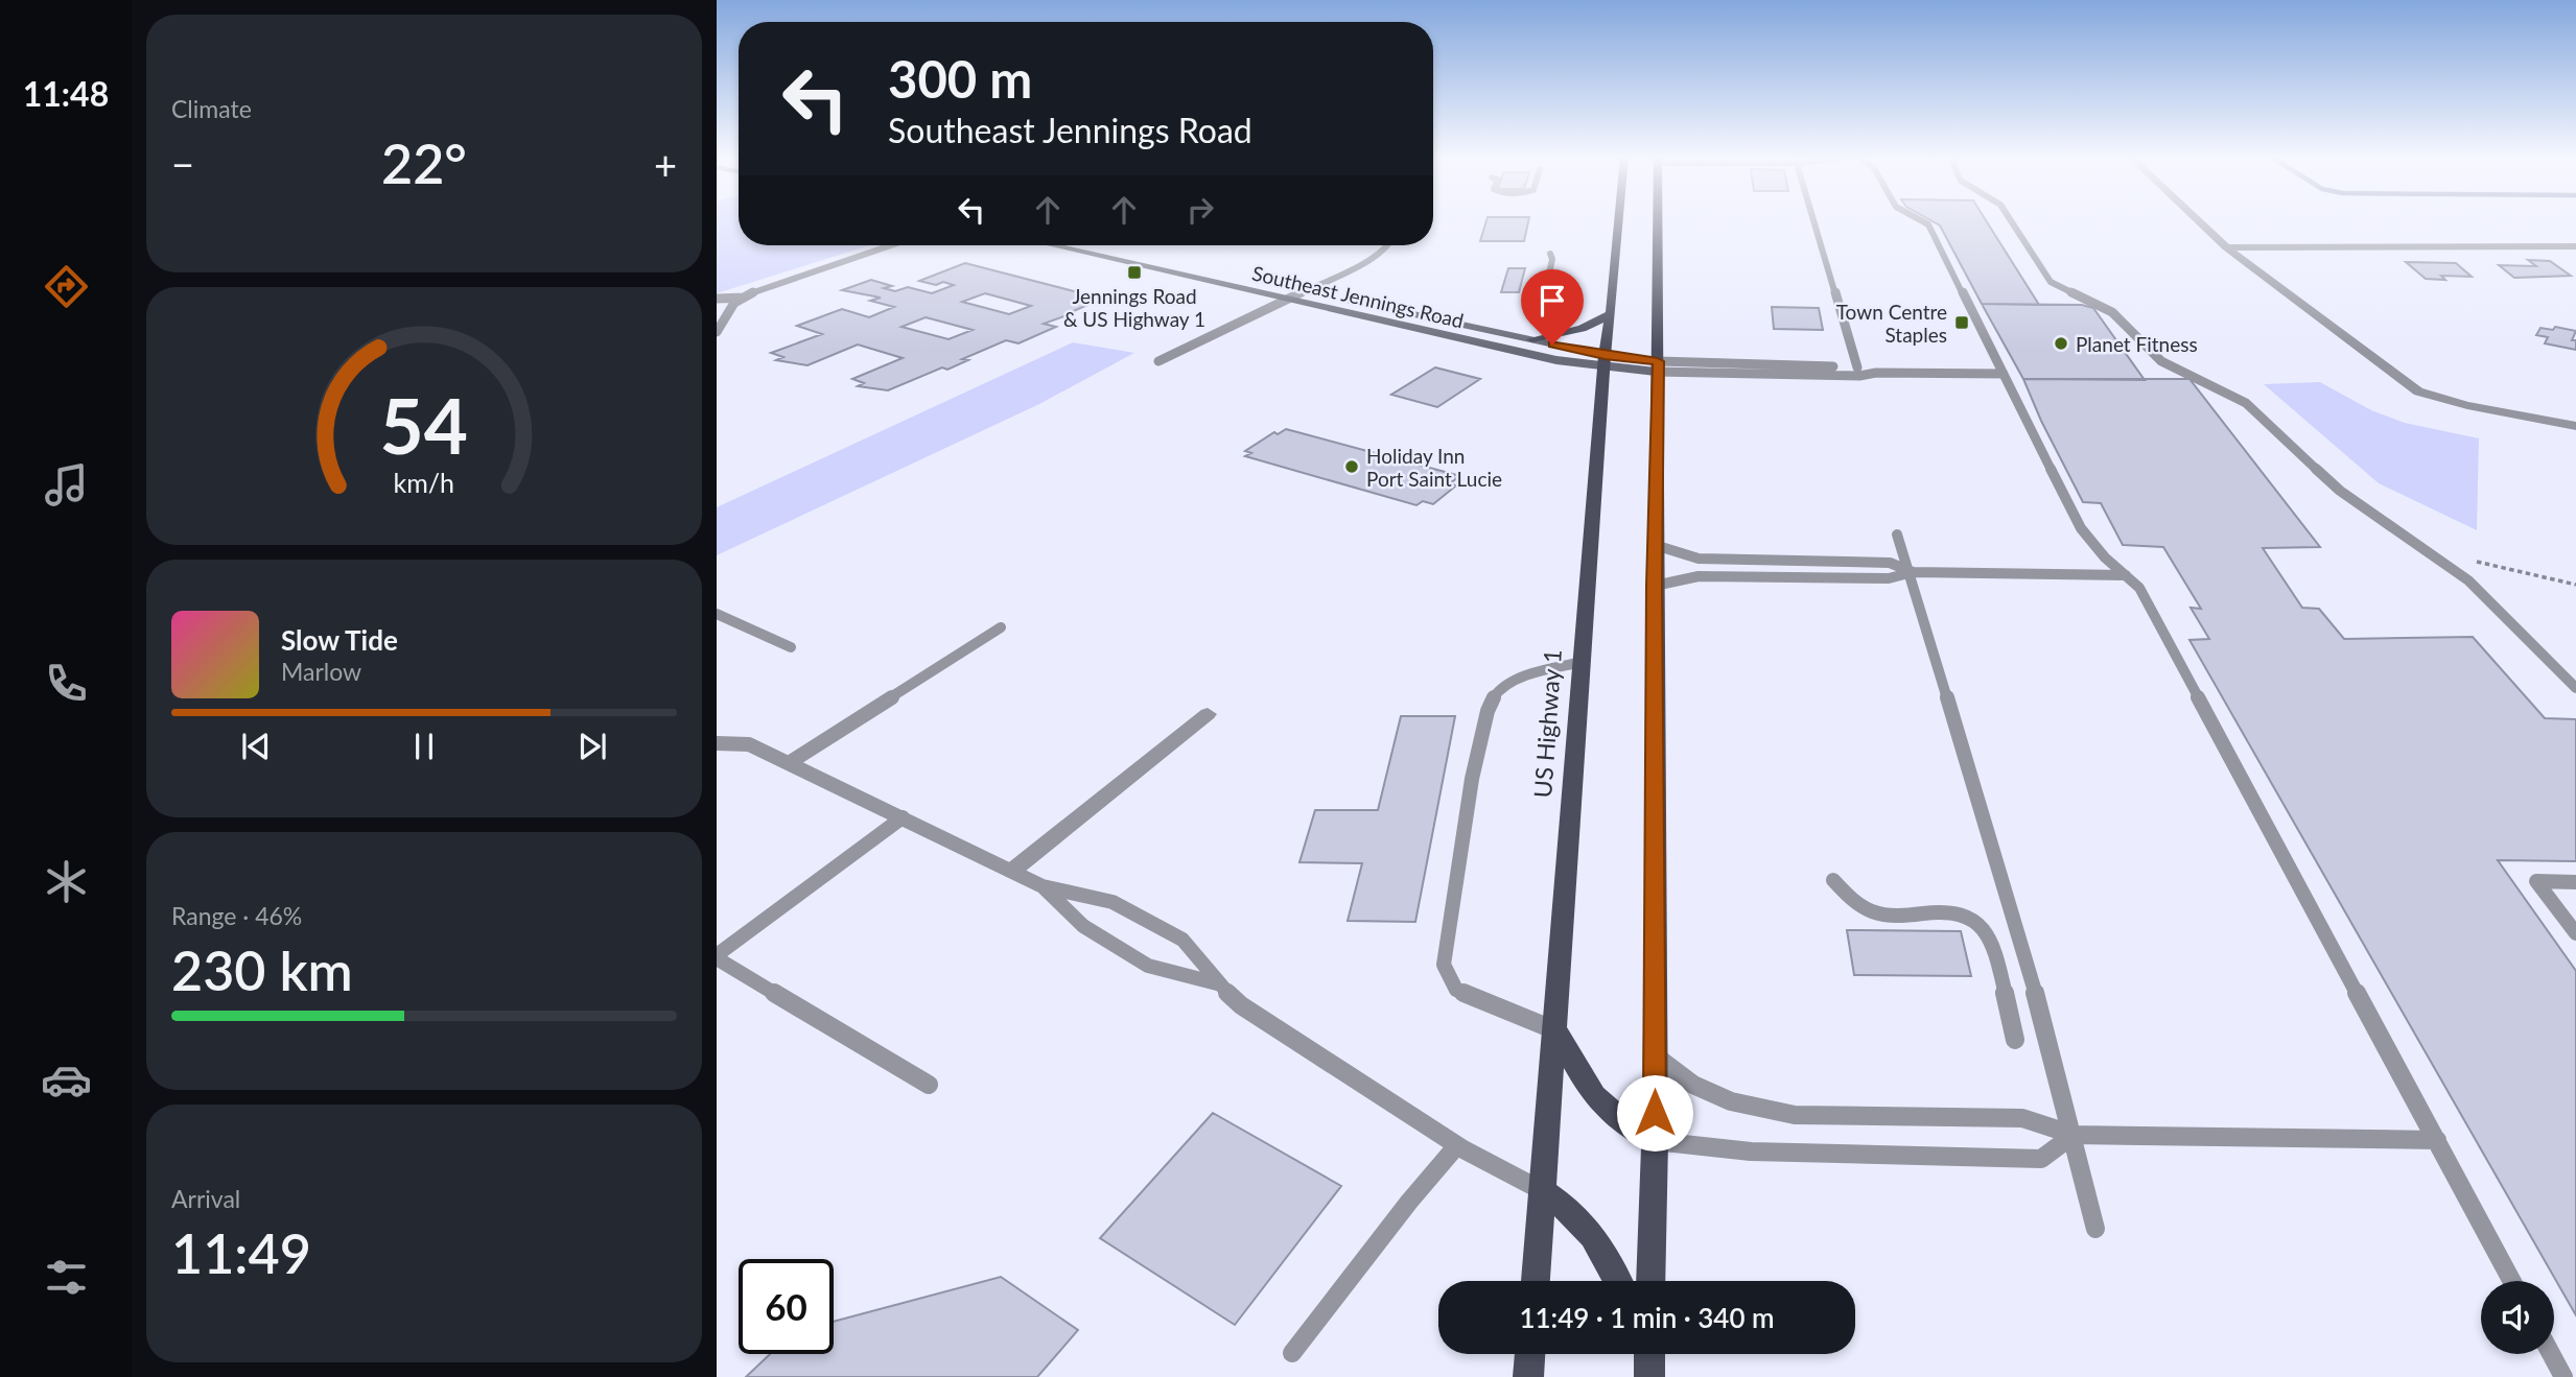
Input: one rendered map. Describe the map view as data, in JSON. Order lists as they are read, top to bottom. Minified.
{"streets":{"main road":["US Highway 1"],"street":["Southeast Jennings Road"]},"crossings":[["Southeast Jennings Road","US Highway 1"]],"places":{"transit":["Jennings Road & US Highway 1","Town Centre Staples"],"other":["Planet Fitness","Holiday Inn Port Saint Lucie"]},"page":{"tabs":"11:48","tile":["Climate",["Range · 46%","230 km"],["Arrival","11:49"]],"turn":["300 m","Southeast Jennings Road"],"heat":["−","22°","+"],"song":["Slow Tide","Marlow"],"limit":"60","trip":"11:49 · 1 min · 340 m","gauge":["54","km/h"]}}
